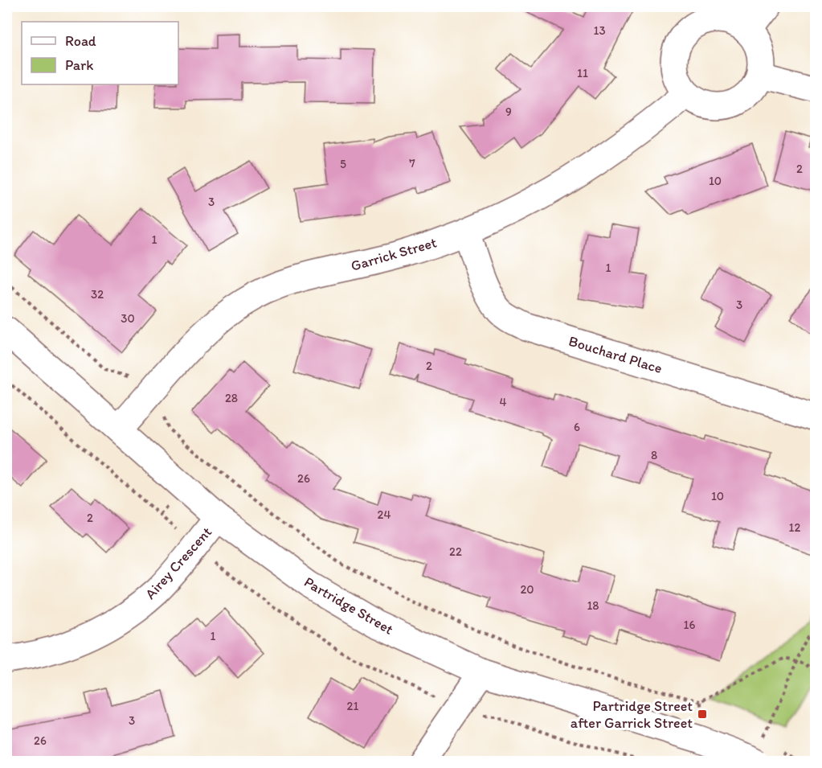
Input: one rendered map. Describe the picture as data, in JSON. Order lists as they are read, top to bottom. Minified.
{"streets":{"street":["Garrick Street","Bouchard Place","Airey Crescent","Partridge Street"]},"crossings":[["Garrick Street","Bouchard Place"],["Garrick Street","Partridge Street"],["Airey Crescent","Partridge Street"]],"places":{"transit":["Partridge Street after Garrick Street"]},"house_numbers":["13","11","9","7","5","2","10","3","1","1","32","3","30","2","28","4","6","8","26","10","24","2","12","22","20","18","16","1","21","3","26"],"legend":["Road","Park"]}
